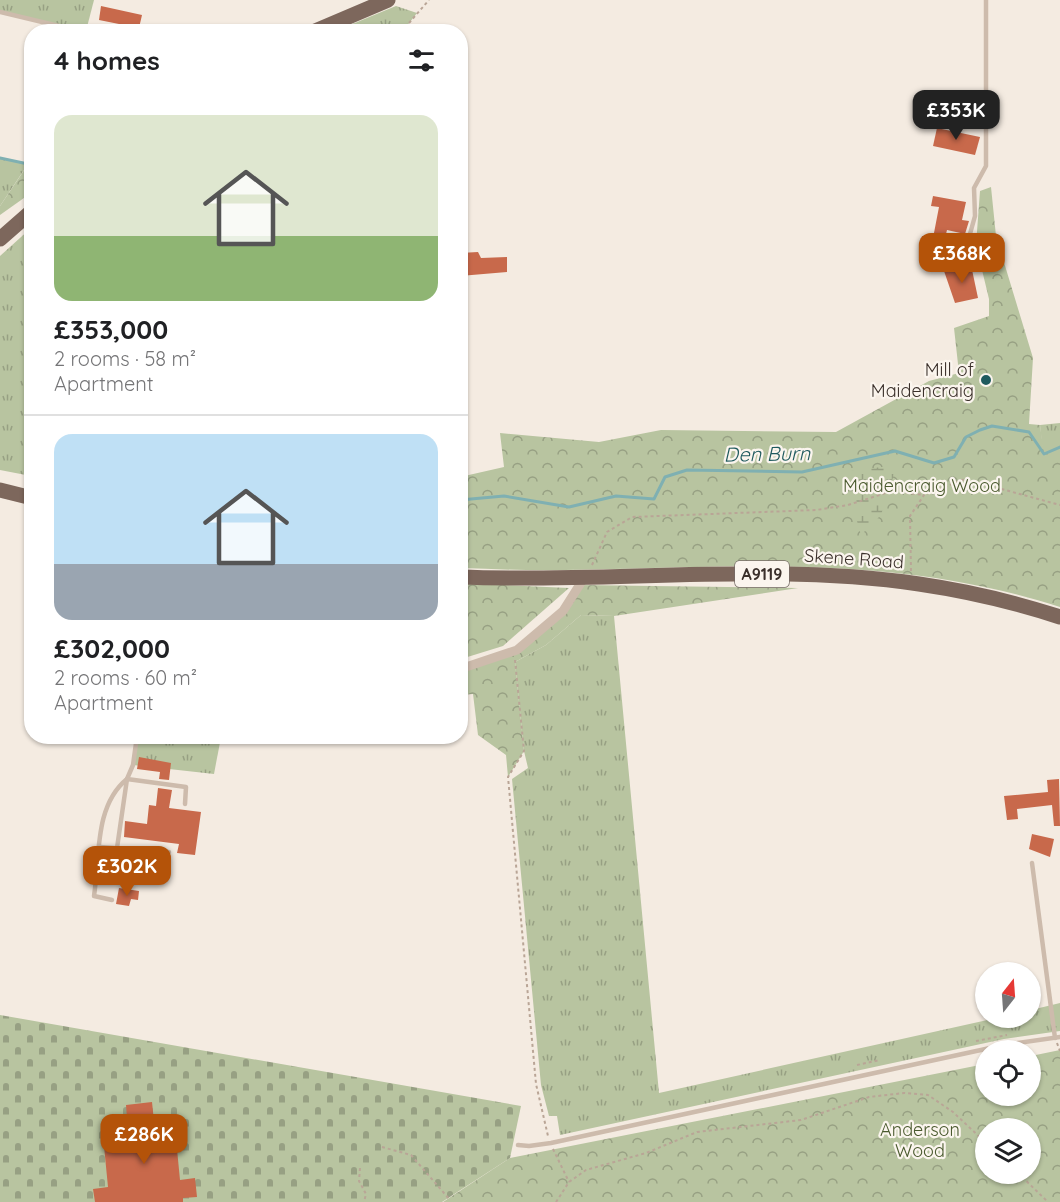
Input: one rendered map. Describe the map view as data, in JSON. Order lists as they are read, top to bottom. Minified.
{"streets":{"main road":["Skene Road","A9119"]},"water":["Den Burn"],"parks":["Maidencraig Wood","Anderson Wood"],"places":["Mill of Maidencraig"],"north":"top","page":{"heading":"4 homes","price":["£353K","£368K","£302K","£286K"],"list":[{"name":"£353,000","note":"2 rooms · 58 m² · Apartment"},{"name":"£302,000","note":"2 rooms · 60 m² · Apartment"}]}}
